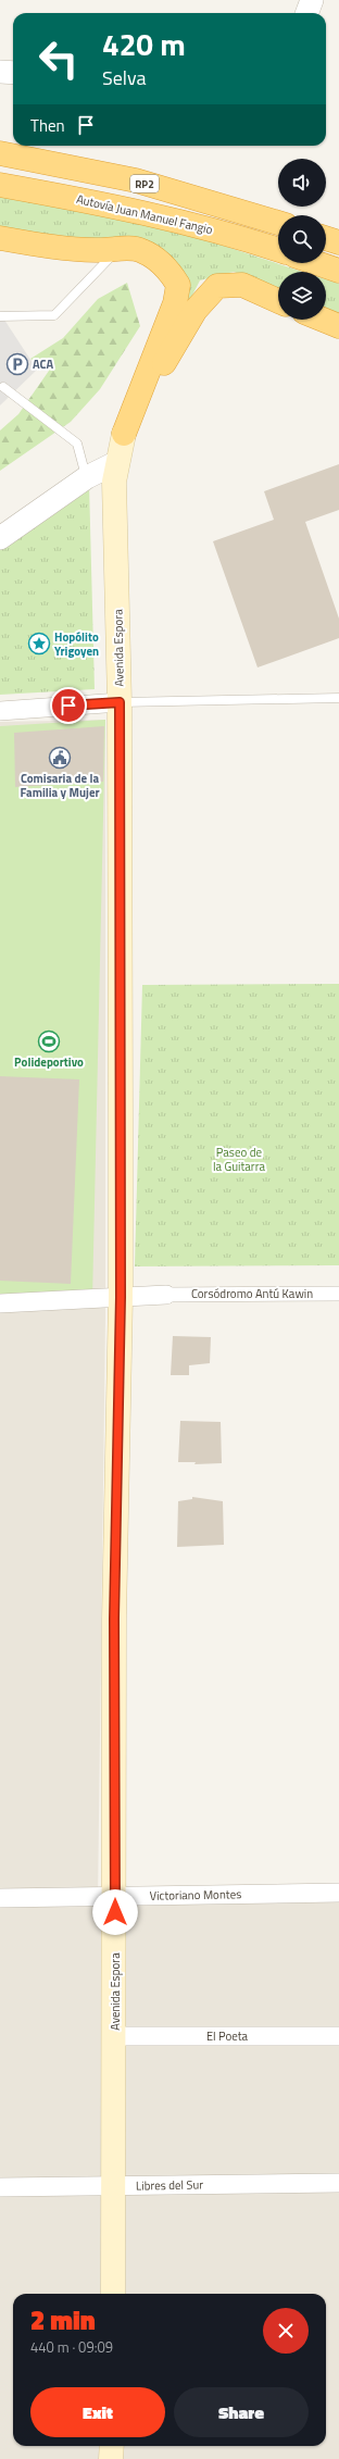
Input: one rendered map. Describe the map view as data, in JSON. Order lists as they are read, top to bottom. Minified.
{"streets":{"highway":["RP2","Autovía Juan Manuel Fangio"],"main road":["Avenida Espora"],"street":["Corsódromo Antú Kawin","Victoriano Montes","El Poeta","Libres del Sur"]},"crossings":[["Avenida Espora","Victoriano Montes"],["Avenida Espora","El Poeta"],["Avenida Espora","Libres del Sur"]],"parks":["Paseo de la Guitarra"],"places":{"parking":["ACA"],"place":["Hopólito Yrigoyen"],"public building":["Comisaria de la Familia y Mujer"],"sports":["Polideportivo"]},"page":{"turn":["420 m","Selva"],"then":"Then","heading":["2 min","440 m · 09:09"],"buttons":["Exit","Share"]}}
